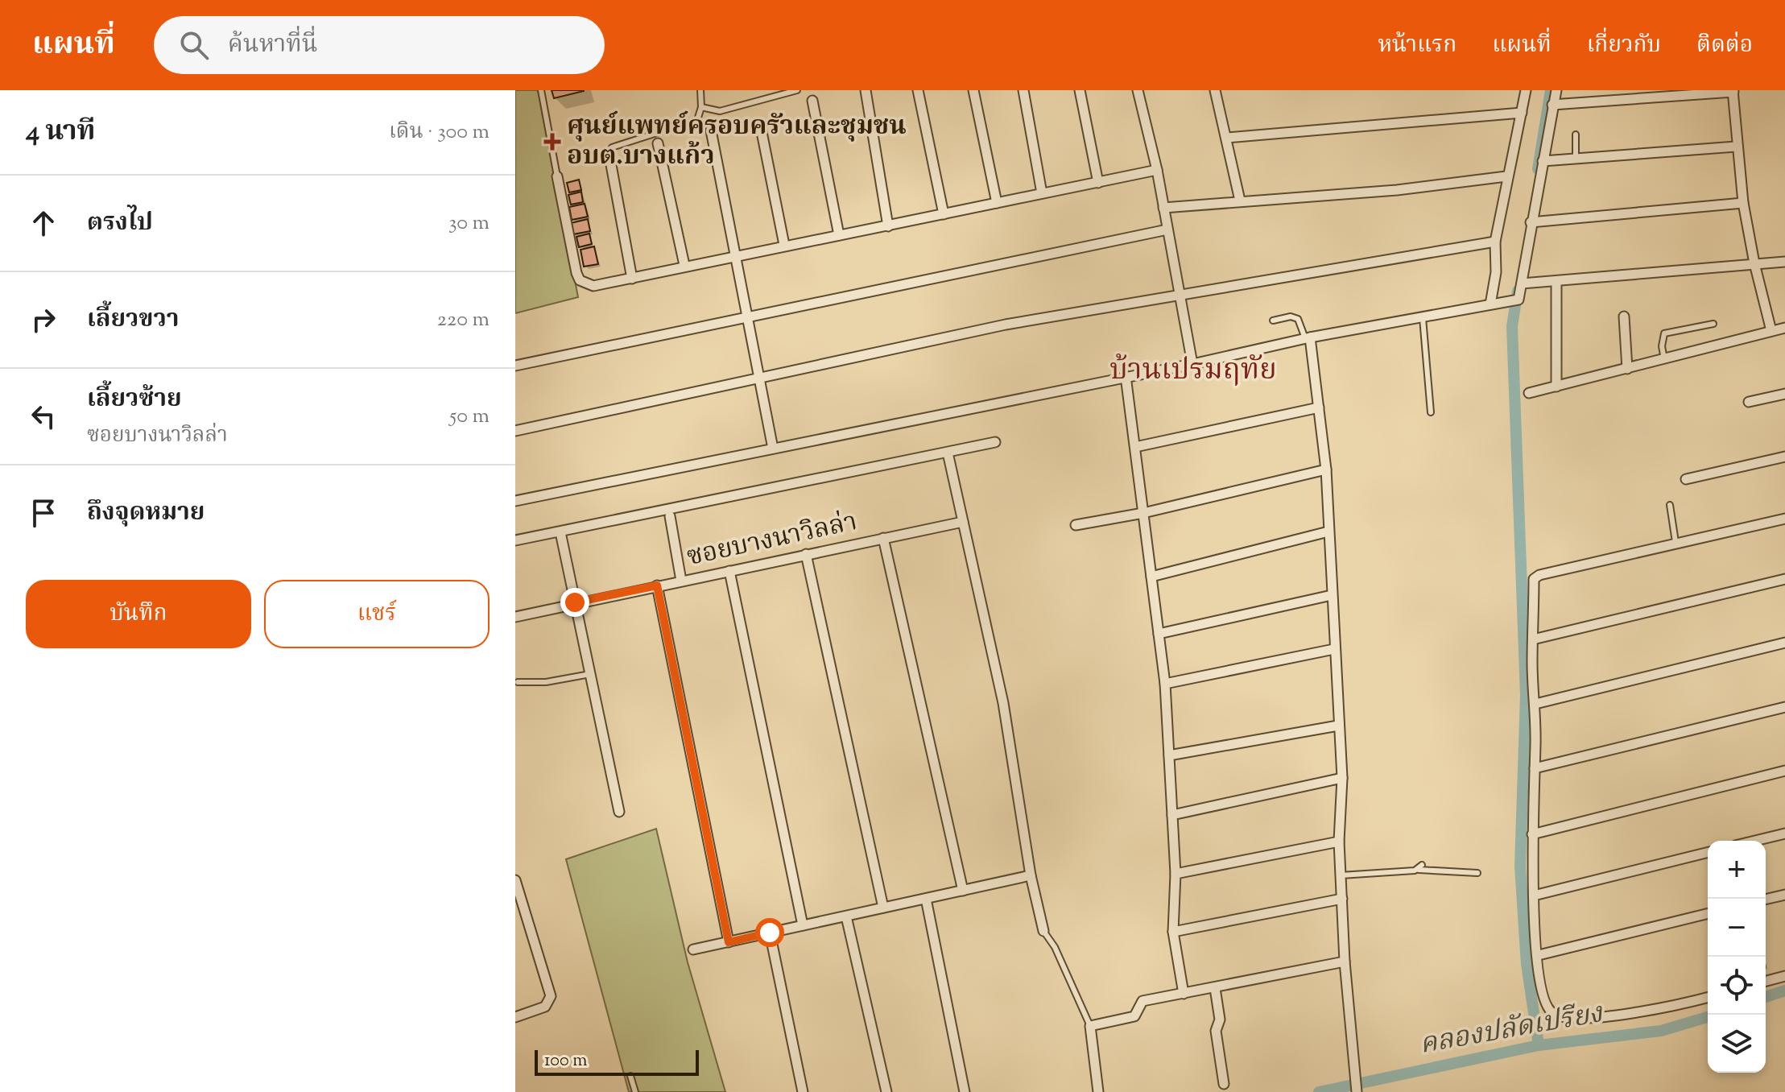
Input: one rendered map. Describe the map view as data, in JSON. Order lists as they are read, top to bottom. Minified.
{"streets":{"street":["ซอยบางนาวิลล่า"]},"districts":["บ้านเปรมฤทัย"],"water":["คลองปลัดเปรียง"],"places":{"health":["ศุนย์แพทย์ครอบครัวและชุมชน อบต.บางแก้ว"]},"scale_bar":"100 m","page":{"header":"แผนที่","search":"ค้นหาที่นี่","nav":["หน้าแรก","แผนที่","เกี่ยวกับ","ติดต่อ"],"heading":["4 นาที","เดิน · 300 m"],"list":[["ตรงไป","30 m"],["เลี้ยวขวา","220 m"],["เลี้ยวซ้าย","ซอยบางนาวิลล่า","50 m"],"ถึงจุดหมาย"],"buttons":["บันทึก","แชร์"],"map_buttons":["+","−"],"scale":"100 m"}}
